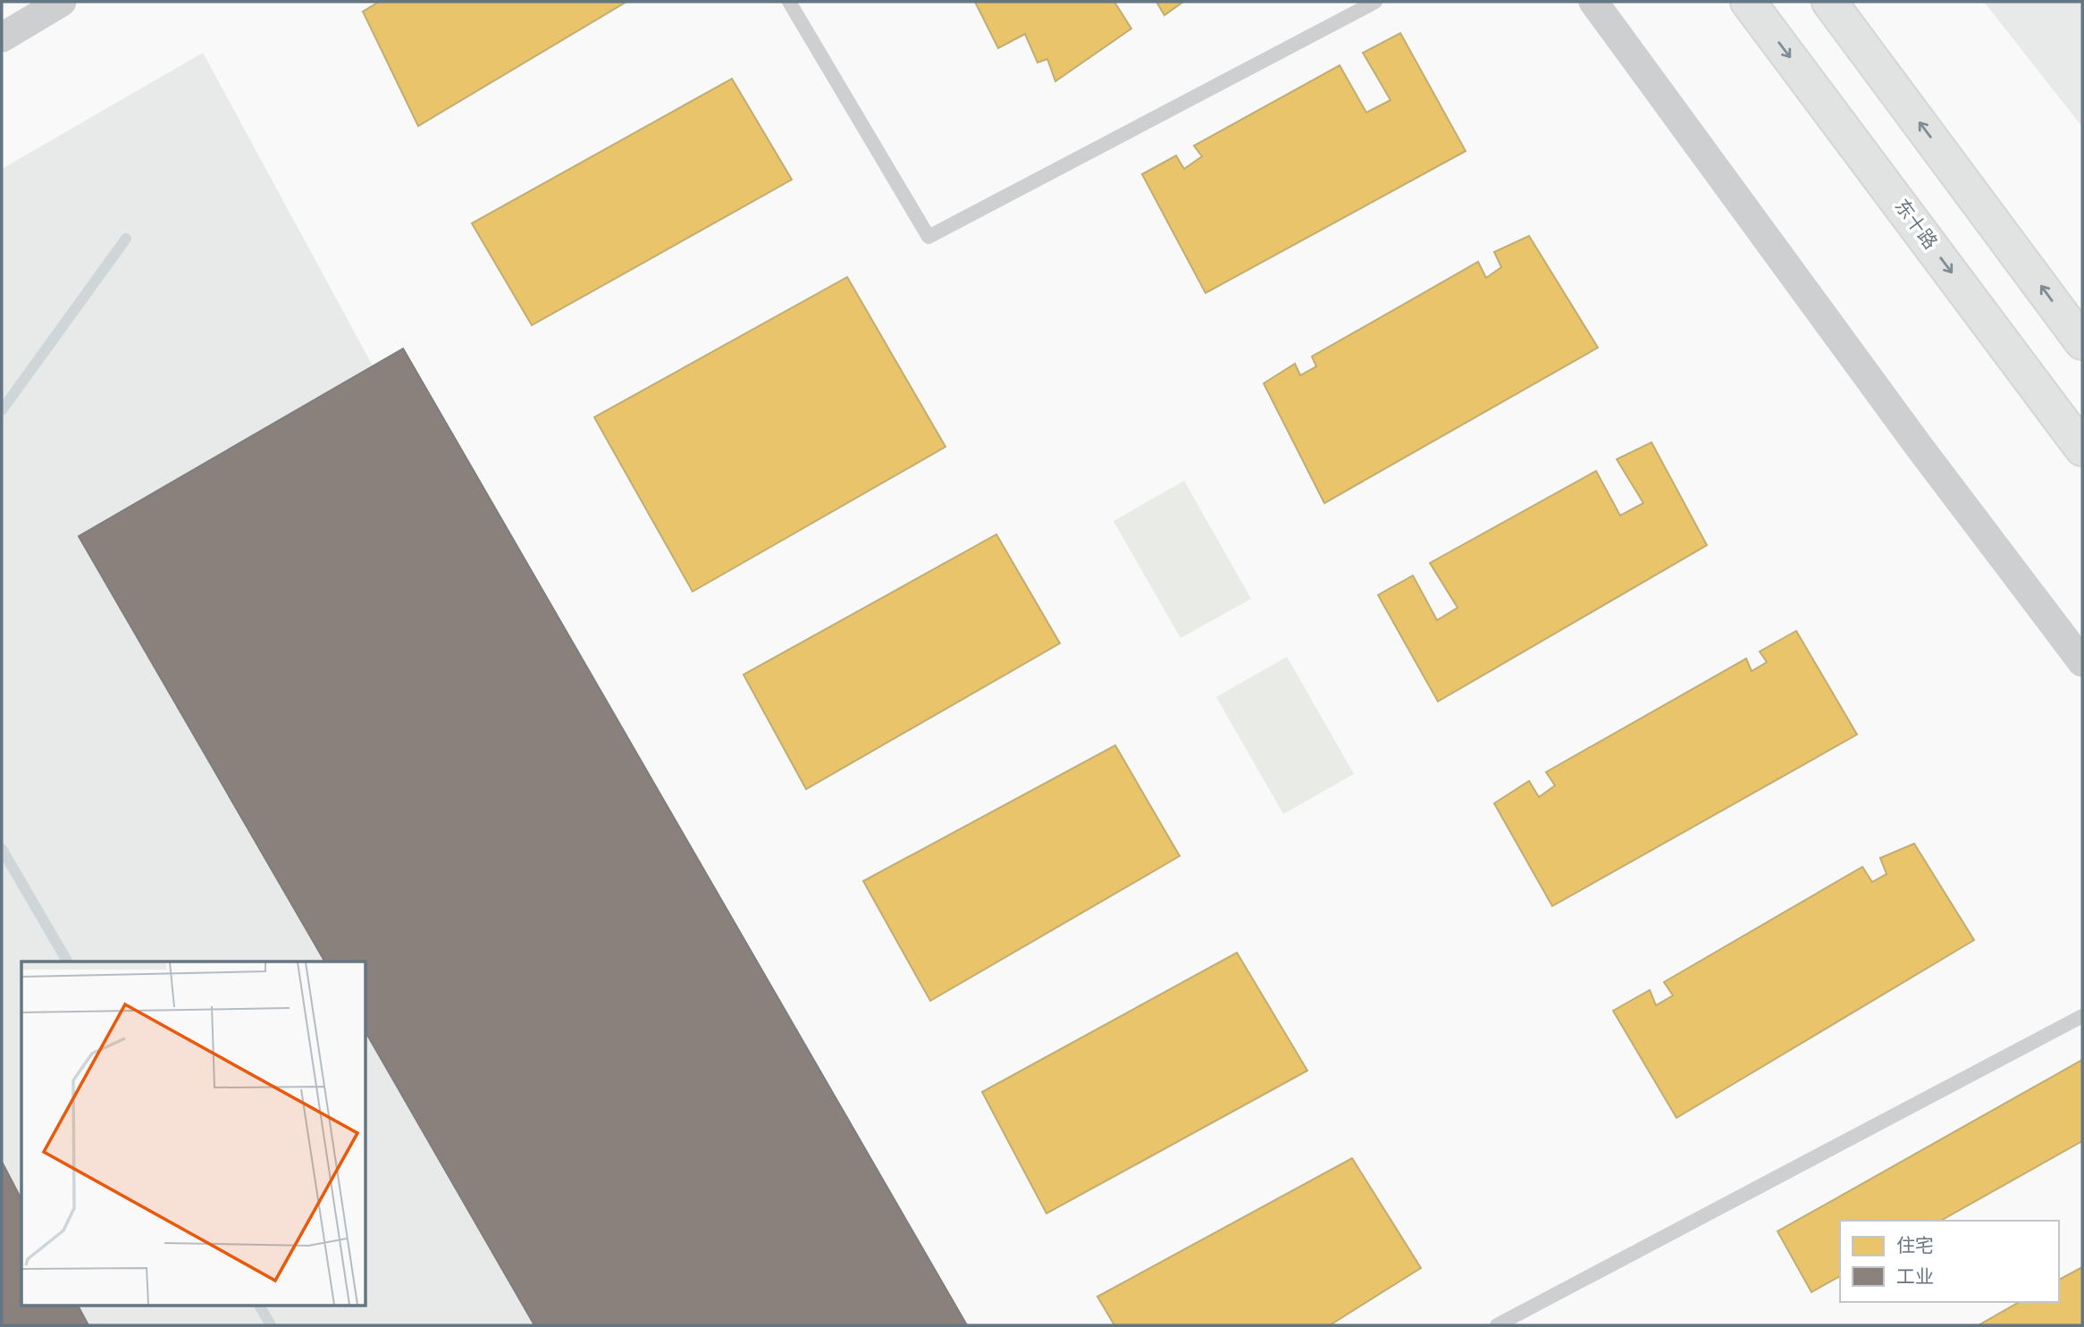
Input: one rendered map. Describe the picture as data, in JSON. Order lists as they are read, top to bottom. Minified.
{"streets":{"main road":["东十路"]},"legend":["住宅","工业"]}
